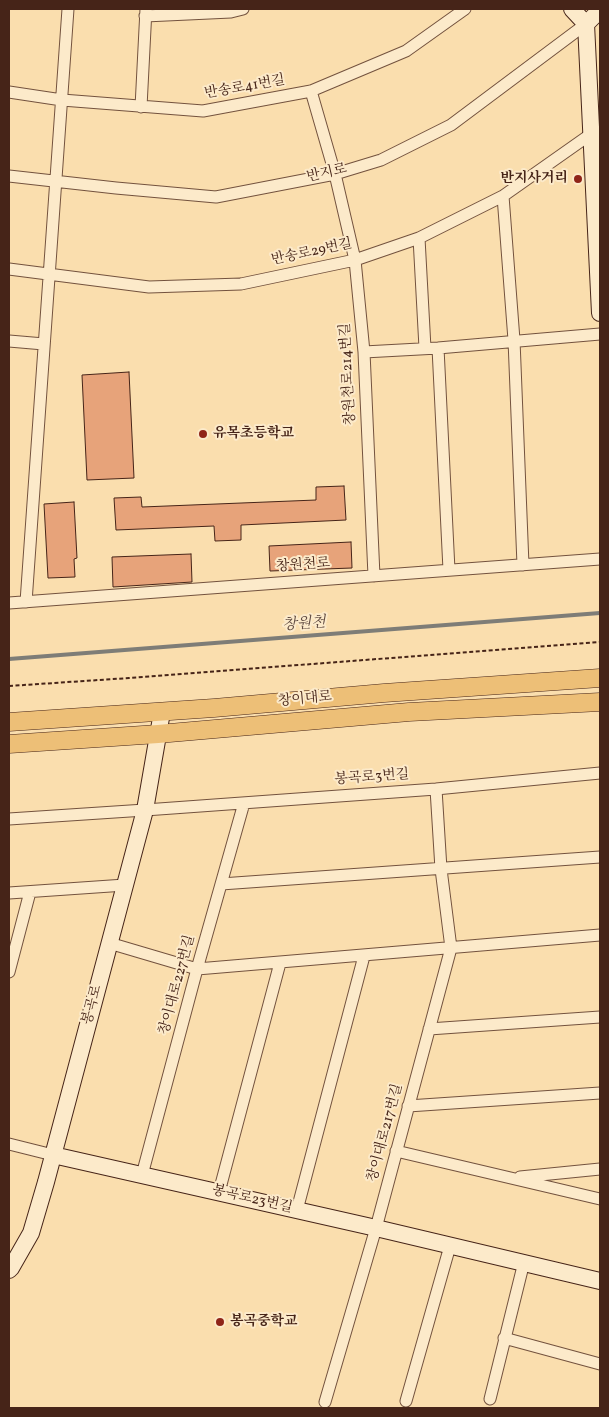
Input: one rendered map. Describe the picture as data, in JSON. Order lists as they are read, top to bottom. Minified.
{"streets":{"main road":["창이대로"],"street":["반송로41번길","반지로","반송로29번길","창원천로214번길","창원천로","봉곡로3번길","창이대로227번길","봉곡로","창이대로217번길","봉곡로23번길"]},"crossings":[["반송로41번길","창원천로214번길"],["반지로","창원천로214번길"],["반송로29번길","창원천로214번길"],["창원천로214번길","창원천로"],["창이대로","봉곡로"],["봉곡로3번길","창이대로227번길"],["봉곡로3번길","봉곡로"],["봉곡로3번길","창이대로217번길"],["창이대로227번길","봉곡로23번길"],["봉곡로","봉곡로23번길"],["창이대로217번길","봉곡로23번길"]],"water":["창원천"],"places":["반지사거리","유목초등학교","봉곡중학교"]}
